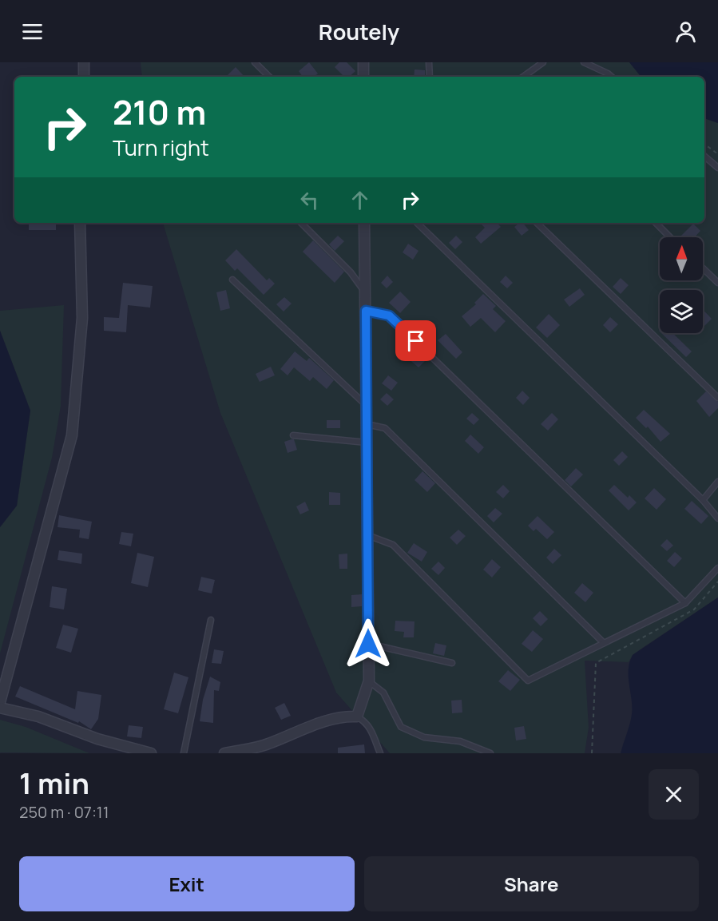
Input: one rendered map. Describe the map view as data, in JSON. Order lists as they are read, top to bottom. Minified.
{"north":"top","page":{"header":"Routely","turn":["210 m","Turn right"],"heading":["1 min","250 m · 07:11"],"buttons":["Exit","Share"]}}
